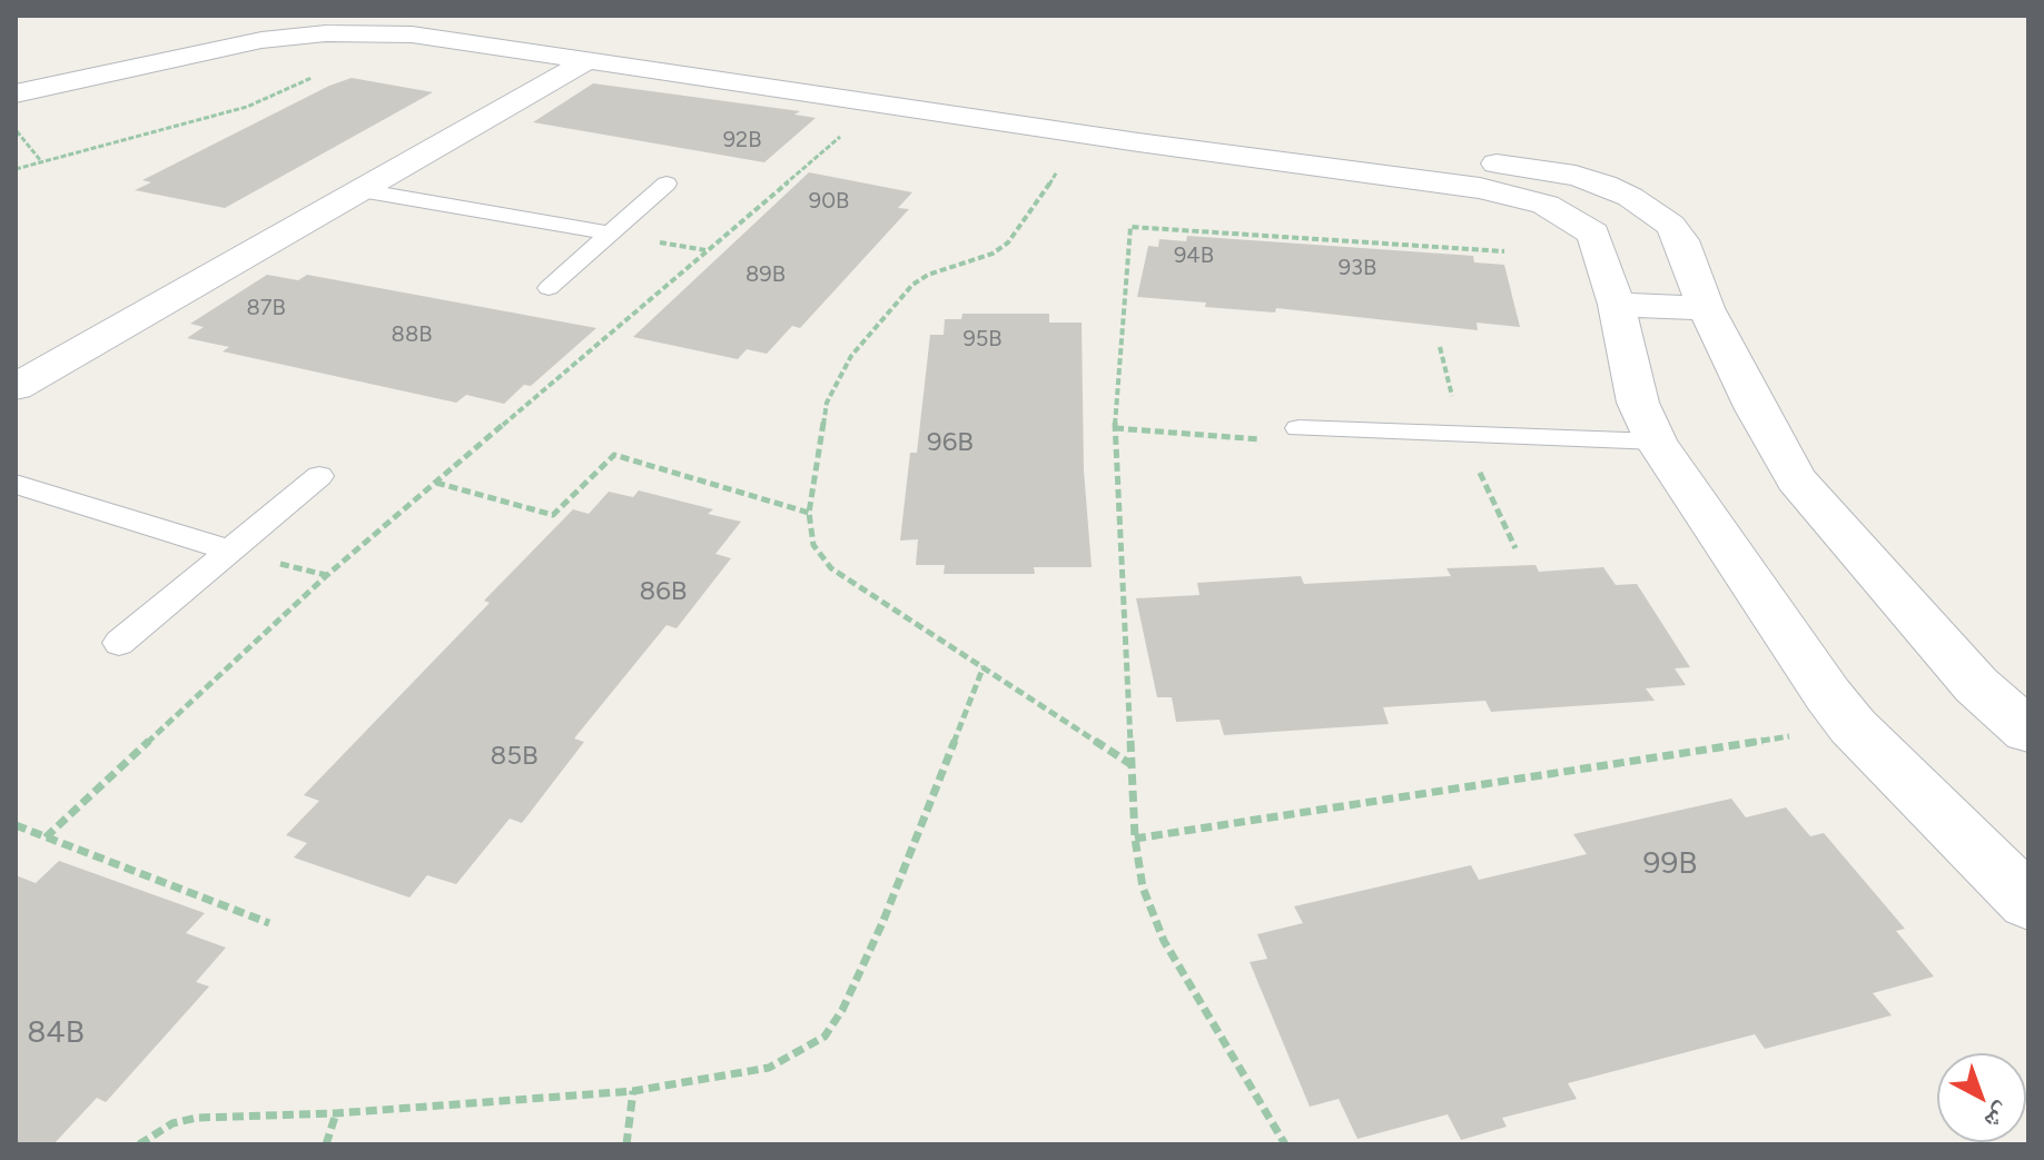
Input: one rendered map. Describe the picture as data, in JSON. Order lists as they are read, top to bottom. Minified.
{"house_numbers":["92B","90B","94B","93B","89B","87B","88B","95B","96B","86B","85B","99B","84B"],"north":"bottom right"}
